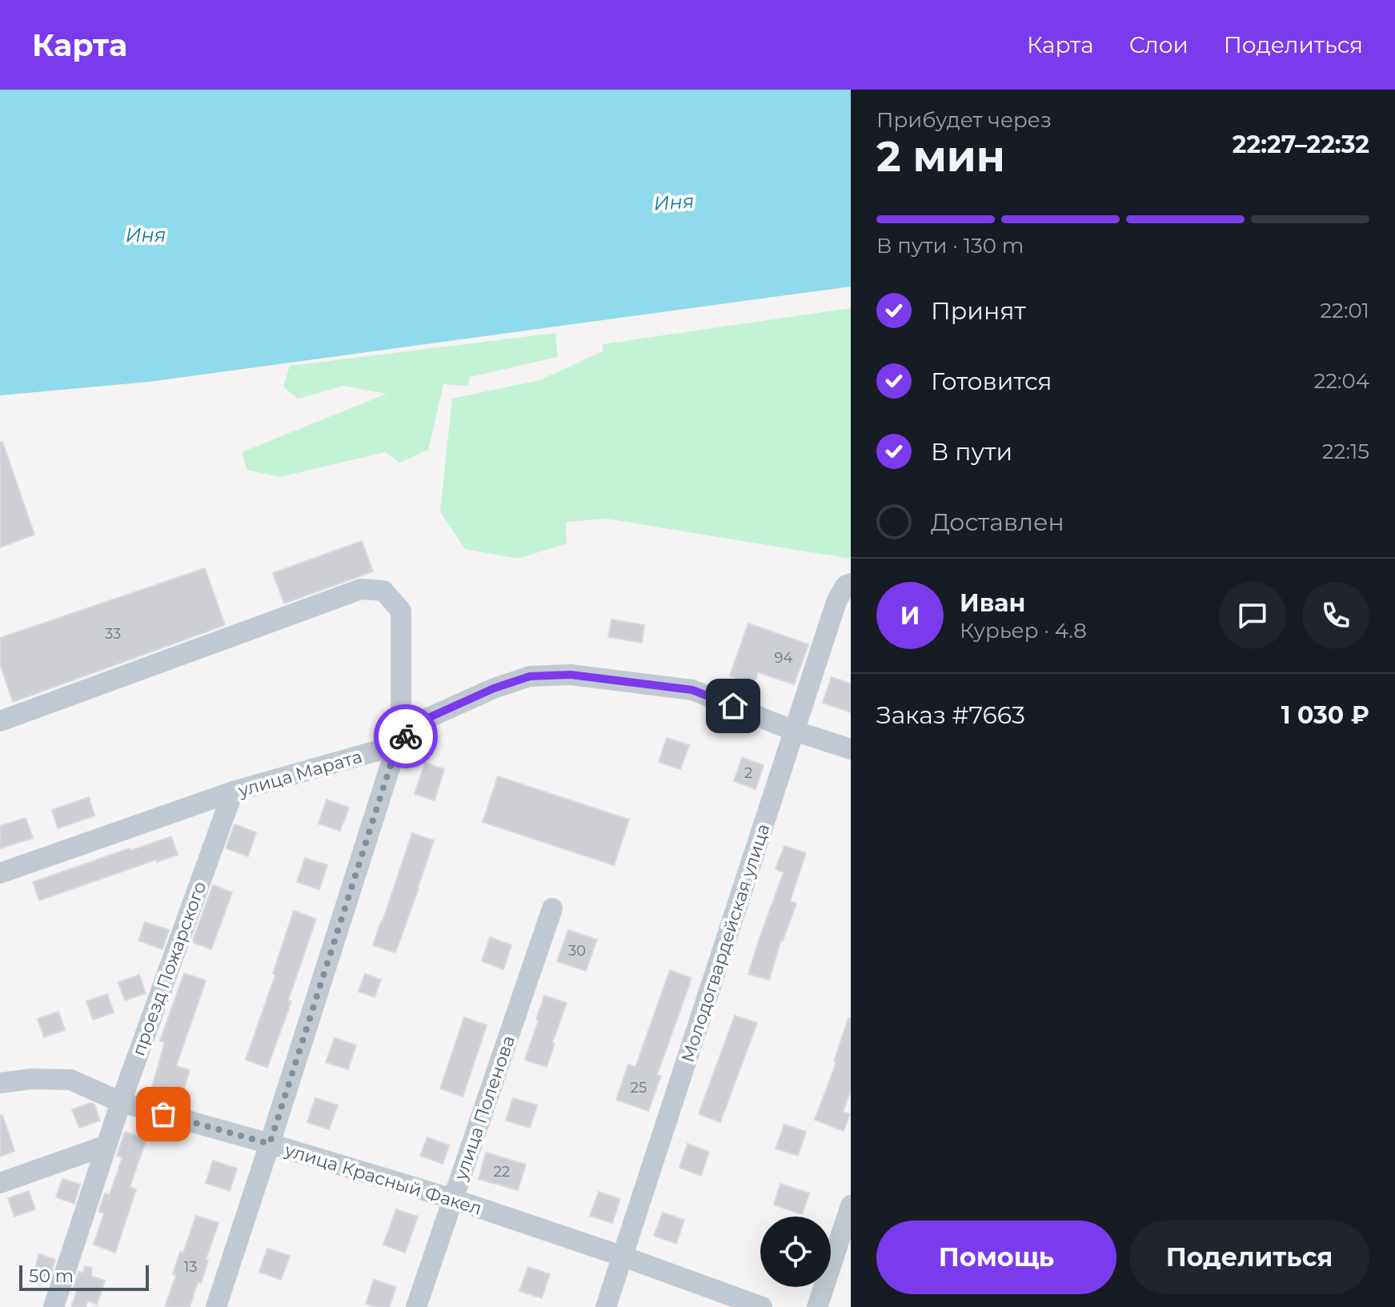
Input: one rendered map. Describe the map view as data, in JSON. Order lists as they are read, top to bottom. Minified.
{"streets":{"street":["улица Марата","Молодогвардейская улица","проезд Пожарского","улица Поленова","улица Красный Факел"]},"crossings":[["улица Марата","Молодогвардейская улица"],["улица Марата","проезд Пожарского"],["Молодогвардейская улица","улица Красный Факел"],["проезд Пожарского","улица Красный Факел"],["улица Поленова","улица Красный Факел"]],"water":["Иня"],"house_numbers":["33","94","2","30","25","22","13"],"scale_bar":"50 m","page":{"header":"Карта","nav":["Карта","Слои","Поделиться"],"heading":["2 мин","Прибудет через","22:27–22:32"],"panel":["Иван","Курьер · 4.8","Заказ #7663","1 030 ₽"],"bar":"В пути · 130 m","list":[["Принят","22:01"],["Готовится","22:04"],["В пути","22:15"],"Доставлен"],"round":"И","buttons":["Помощь","Поделиться"],"scale":"50 m"}}
